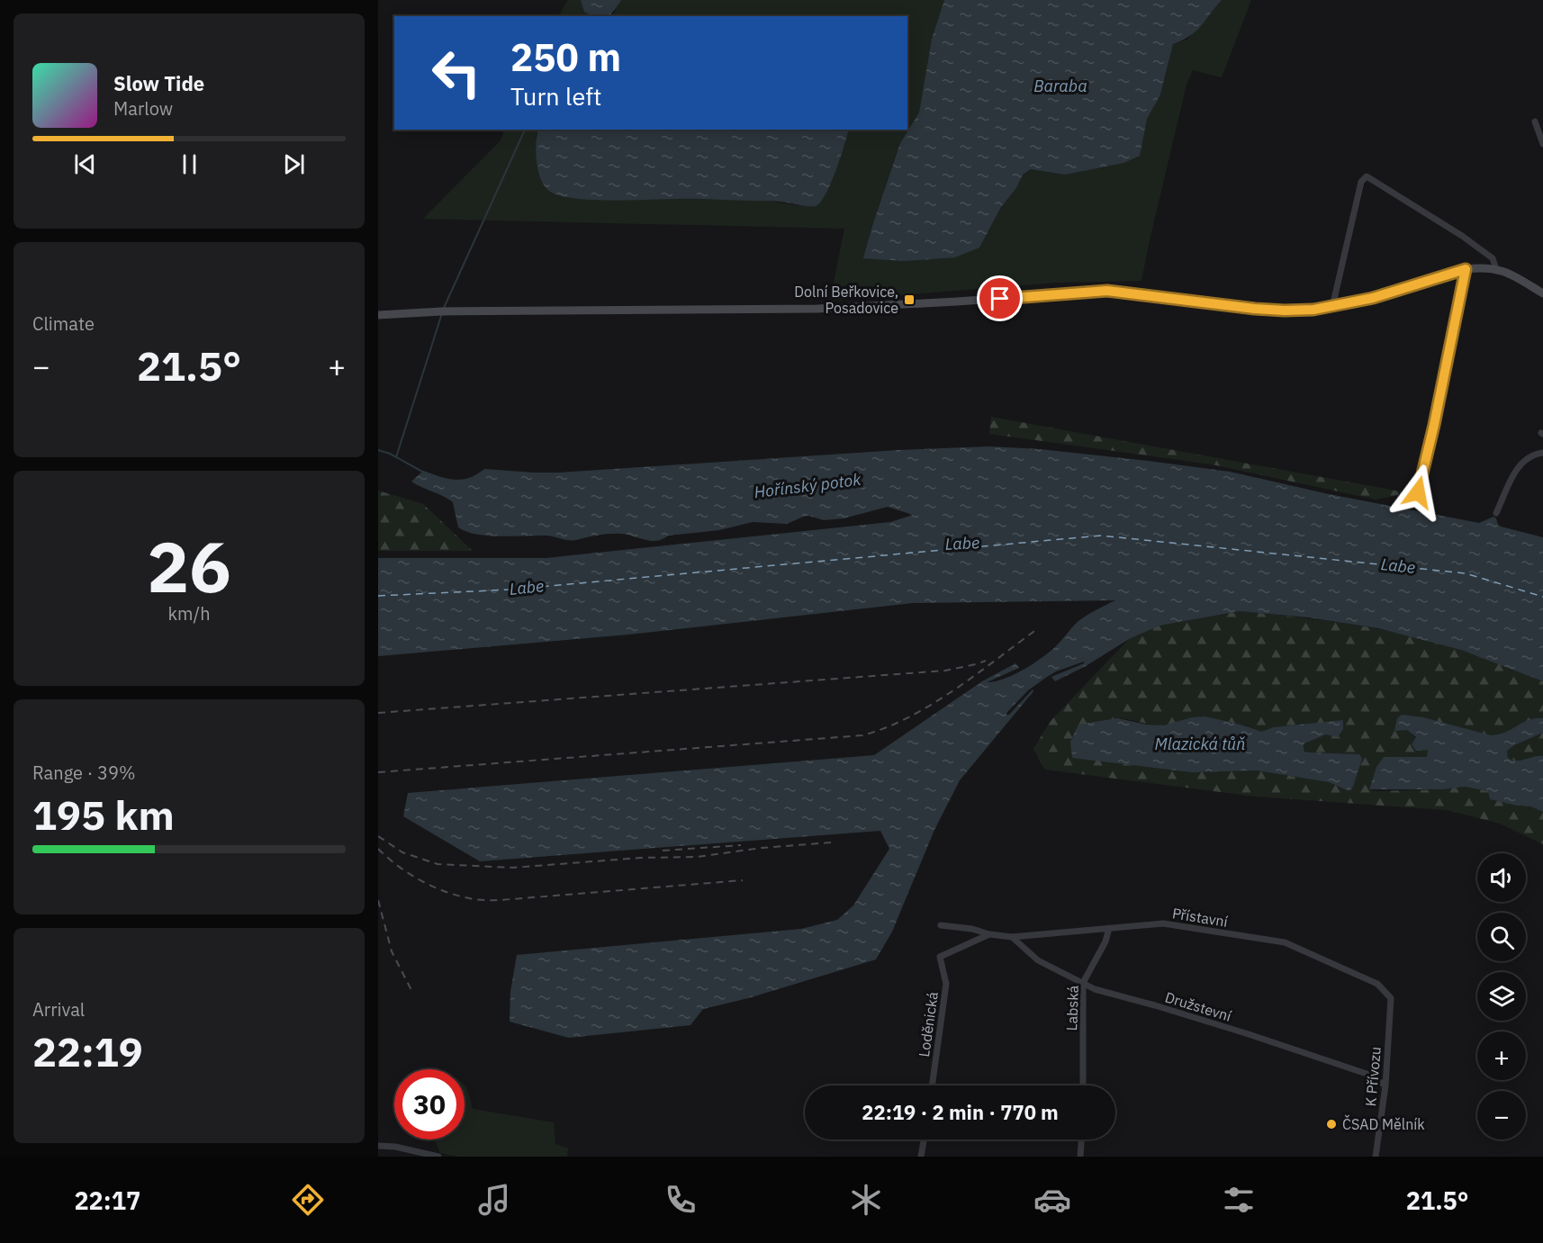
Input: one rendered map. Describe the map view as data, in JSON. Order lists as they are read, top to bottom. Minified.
{"streets":{"street":["Přístavní","Družstevní","Labská","Loděnická","K Přívozu"]},"crossings":[["Přístavní","Družstevní"],["Přístavní","Labská"],["Přístavní","Loděnická"],["Přístavní","K Přívozu"],["Družstevní","Labská"],["Družstevní","K Přívozu"]],"water":["Baraba","Hořínský potok","Labe","Mlazická tůň"],"places":{"transit":["Dolní Beřkovice, Posadovice"],"other":["ČSAD Mělník"]},"page":{"turn":["250 m","Turn left"],"song":["Slow Tide","Marlow"],"tile":["Climate",["26","km/h"],["Range · 39%","195 km"],["Arrival","22:19"]],"heat":["−","21.5°","+"],"map_buttons":["+","−"],"limit":"30","trip":"22:19 · 2 min · 770 m","tabs":["22:17","21.5°"]}}
